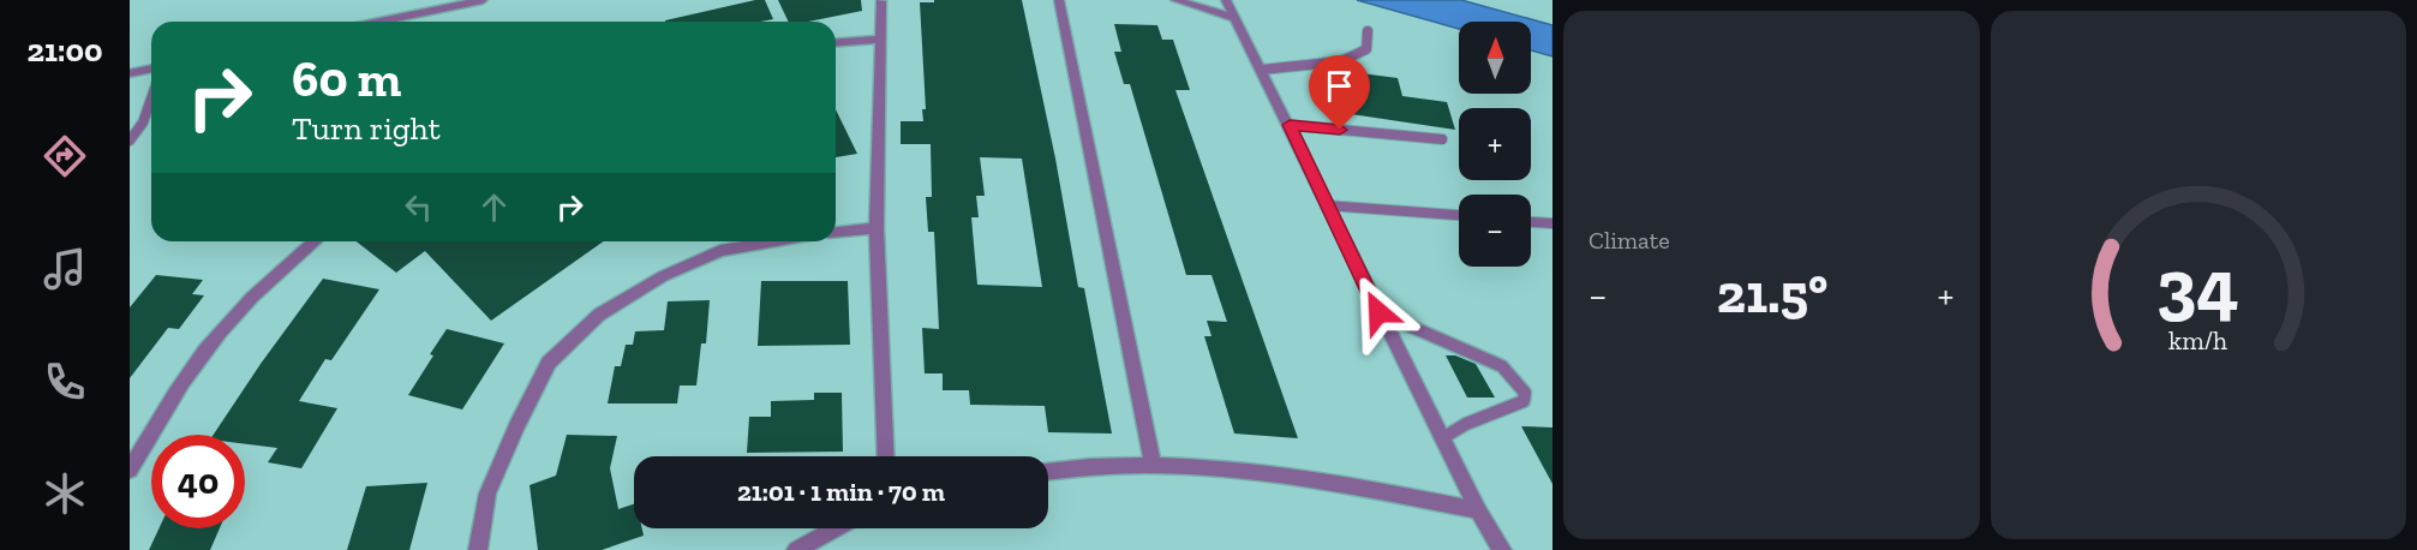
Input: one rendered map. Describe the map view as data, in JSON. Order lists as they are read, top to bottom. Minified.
{"north":"top","page":{"tabs":"21:00","tile":"Climate","map_buttons":["+","−"],"turn":["60 m","Turn right"],"heat":["−","21.5°","+"],"limit":"40","trip":"21:01 · 1 min · 70 m","gauge":["34","km/h"]}}
